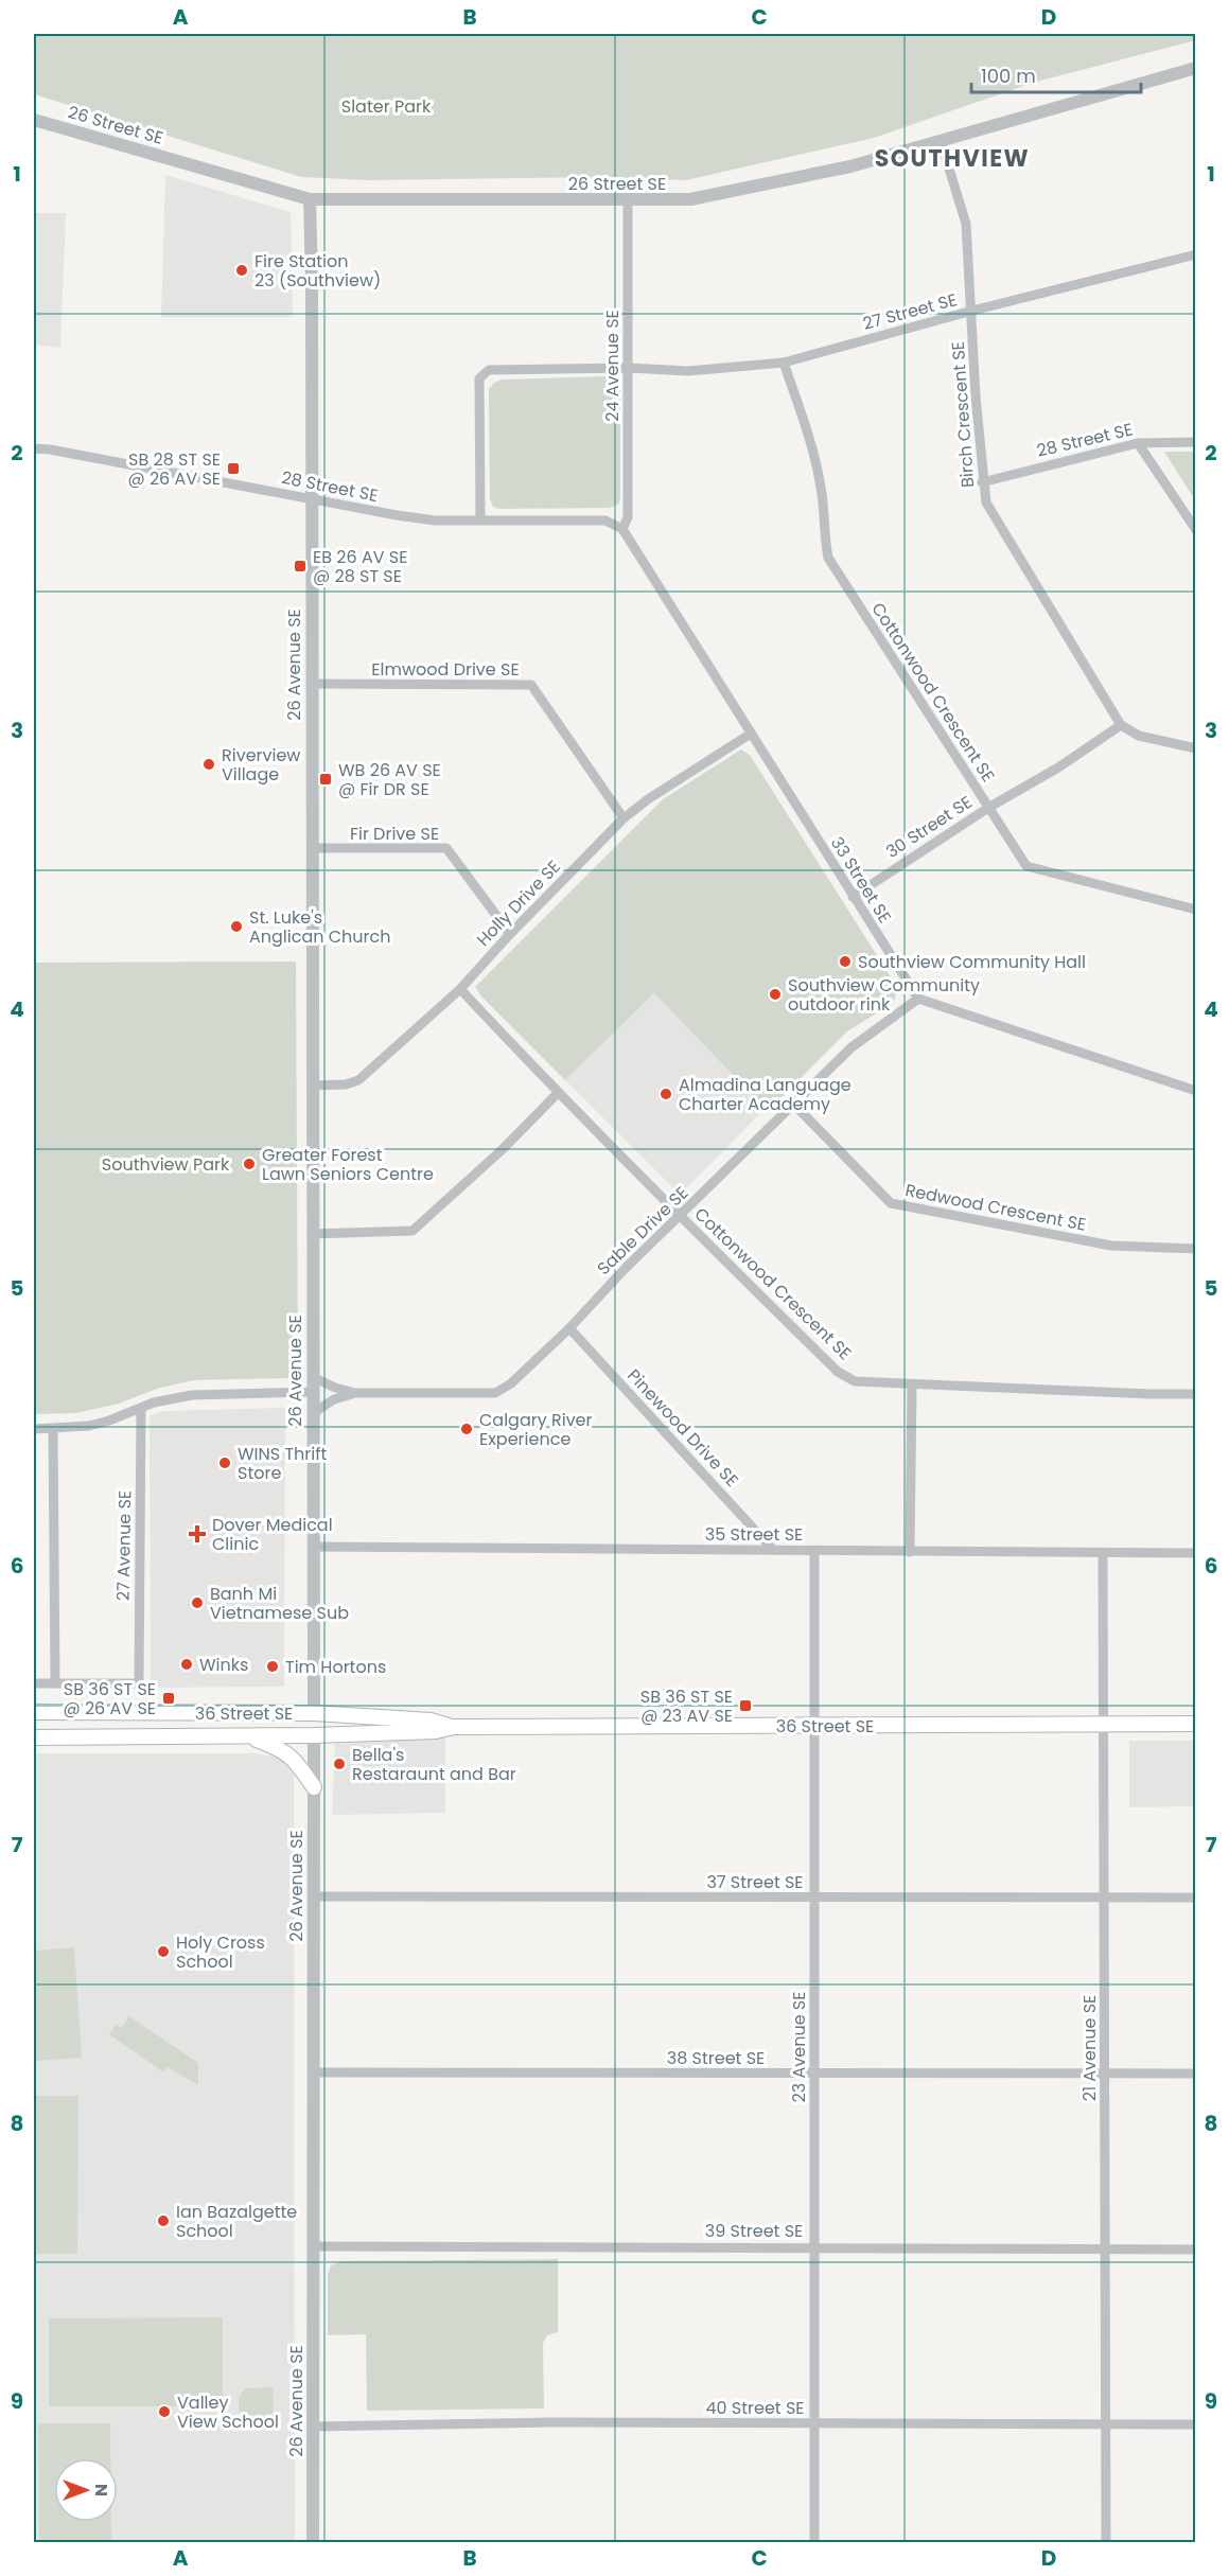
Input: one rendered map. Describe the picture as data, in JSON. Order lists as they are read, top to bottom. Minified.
{"streets":{"main road":["36 Street SE"],"street":["26 Street SE","27 Street SE","24 Avenue SE","Birch Crescent SE","28 Street SE","26 Avenue SE","Elmwood Drive SE","Cottonwood Crescent SE","30 Street SE","Fir Drive SE","33 Street SE","Holly Drive SE","Redwood Crescent SE","Sable Drive SE","Pinewood Drive SE","35 Street SE","27 Avenue SE","37 Street SE","23 Avenue SE","21 Avenue SE","38 Street SE","39 Street SE","40 Street SE"]},"crossings":[["26 Street SE","24 Avenue SE"],["26 Street SE","Birch Crescent SE"],["26 Street SE","26 Avenue SE"],["27 Street SE","24 Avenue SE"],["27 Street SE","Birch Crescent SE"],["27 Street SE","28 Street SE"],["27 Street SE","Cottonwood Crescent SE"],["24 Avenue SE","28 Street SE"],["24 Avenue SE","33 Street SE"],["Birch Crescent SE","28 Street SE"],["Birch Crescent SE","30 Street SE"],["28 Street SE","26 Avenue SE"],["28 Street SE","33 Street SE"],["26 Avenue SE","Elmwood Drive SE"],["26 Avenue SE","Fir Drive SE"],["26 Avenue SE","Holly Drive SE"],["26 Avenue SE","Sable Drive SE"],["26 Avenue SE","35 Street SE"],["26 Avenue SE","36 Street SE"],["26 Avenue SE","37 Street SE"],["26 Avenue SE","38 Street SE"],["26 Avenue SE","39 Street SE"],["26 Avenue SE","40 Street SE"],["Elmwood Drive SE","Holly Drive SE"],["Cottonwood Crescent SE","30 Street SE"],["Cottonwood Crescent SE","Holly Drive SE"],["Cottonwood Crescent SE","Sable Drive SE"],["30 Street SE","33 Street SE"],["Fir Drive SE","Holly Drive SE"],["33 Street SE","Holly Drive SE"],["33 Street SE","Sable Drive SE"],["Redwood Crescent SE","Sable Drive SE"],["Sable Drive SE","Pinewood Drive SE"],["Pinewood Drive SE","35 Street SE"],["35 Street SE","23 Avenue SE"],["35 Street SE","21 Avenue SE"],["36 Street SE","23 Avenue SE"],["36 Street SE","21 Avenue SE"],["37 Street SE","23 Avenue SE"],["37 Street SE","21 Avenue SE"],["23 Avenue SE","38 Street SE"],["23 Avenue SE","39 Street SE"],["23 Avenue SE","40 Street SE"],["21 Avenue SE","38 Street SE"],["21 Avenue SE","39 Street SE"],["21 Avenue SE","40 Street SE"]],"districts":["SOUTHVIEW"],"parks":["Slater Park","Southview Park"],"places":{"other":["Fire Station 23 (Southview)","Riverview Village","St. Luke's Anglican Church","Southview Community Hall","Southview Community outdoor rink","Almadina Language Charter Academy","Greater Forest Lawn Seniors Centre","Calgary River Experience","WINS Thrift Store","Banh Mi Vietnamese Sub","Winks","Tim Hortons","Bella's Restaraunt and Bar","Holy Cross School","Ian Bazalgette School","Valley View School"],"transit":["SB 28 ST SE @ 26 AV SE","EB 26 AV SE @ 28 ST SE","WB 26 AV SE @ Fir DR SE","SB 36 ST SE @ 26 AV SE","SB 36 ST SE @ 23 AV SE"],"health":["Dover Medical Clinic"]},"scale_bar":"100 m","north":"right","grid":{"columns":["A","B","C","D"],"rows":["1","2","3","4","5","6","7","8","9"]}}
